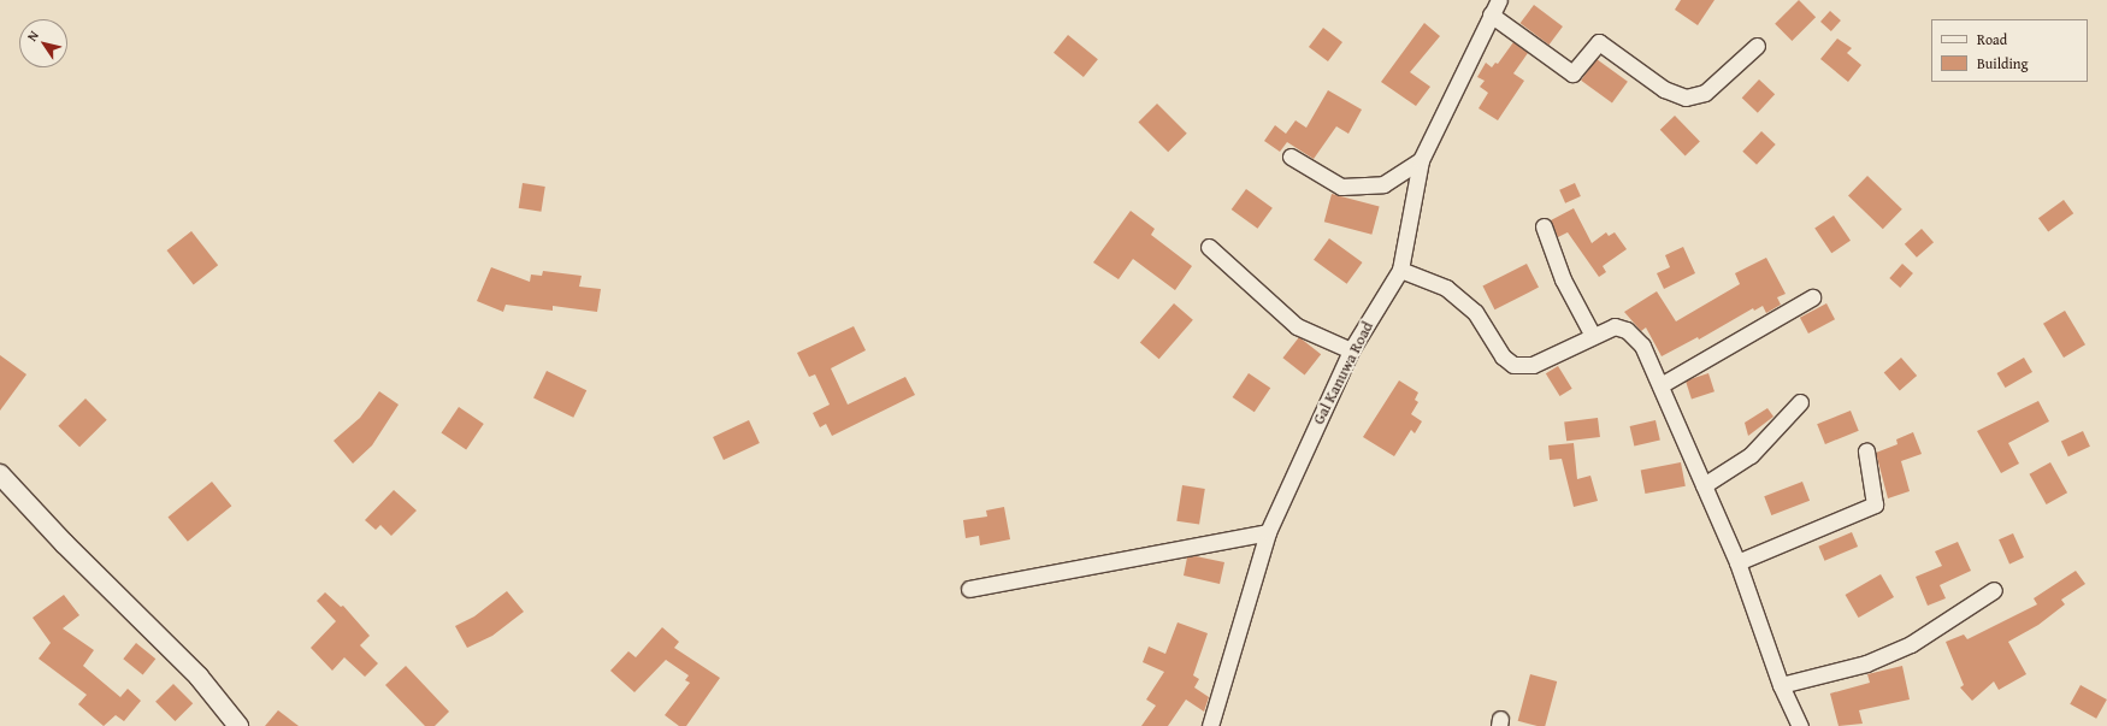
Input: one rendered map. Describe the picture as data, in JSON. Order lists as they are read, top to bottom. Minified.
{"streets":{"street":["Gal Kanuwa Road"]},"legend":["Road","Building"],"north":"top left"}
